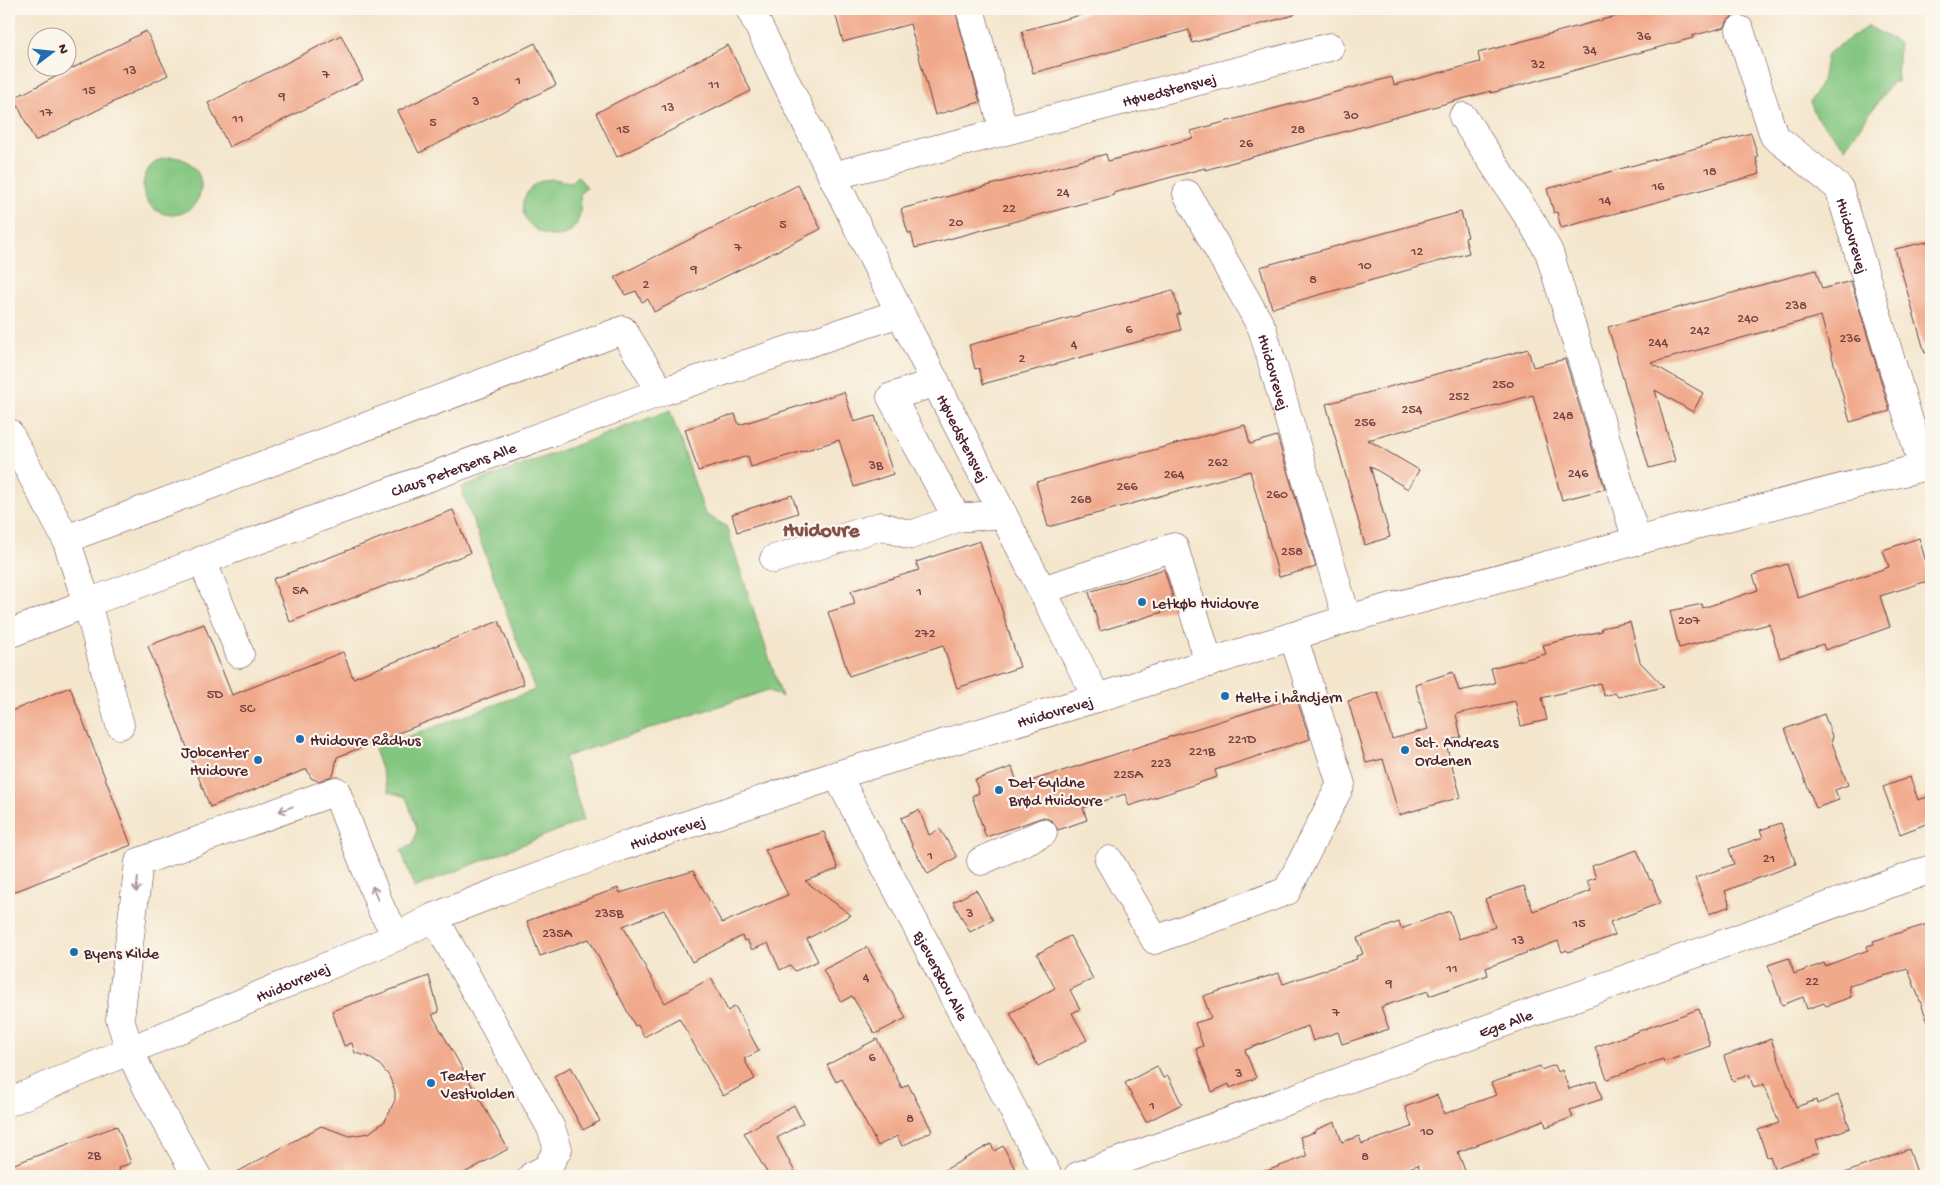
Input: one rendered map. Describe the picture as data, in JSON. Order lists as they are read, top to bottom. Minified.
{"streets":{"street":["Høvedstensvej","Hvidovrevej","Claus Petersens Alle","Bjeverskov Alle","Ege Alle"]},"crossings":[["Høvedstensvej","Hvidovrevej"],["Høvedstensvej","Claus Petersens Alle"],["Hvidovrevej","Bjeverskov Alle"]],"districts":["Hvidovre"],"places":["Letkøb Hvidovre","Helte i håndjern","Hvidovre Rådhus","Sct. Andreas Ordenen","Jobcenter Hvidovre","Det Gyldne Brød Hvidovre","Byens Kilde","Teater Vestvolden"],"house_numbers":["36","34","32","13","7","1","11","15","9","3","13","17","30","11","5","15","28","26","18","16","24","14","22","20","5","7","12","10","9","8","2","238","240","6","242","236","244","4","2","250","252","254","248","256","262","3B","246","264","266","260","268","258","5A","1","207","272","5D","5C","221D","221B","223","225A","1","21","235B","3","15","235A","13","11","4","22","9","7","6","3","1","8","10","2B","8"],"north":"right"}
